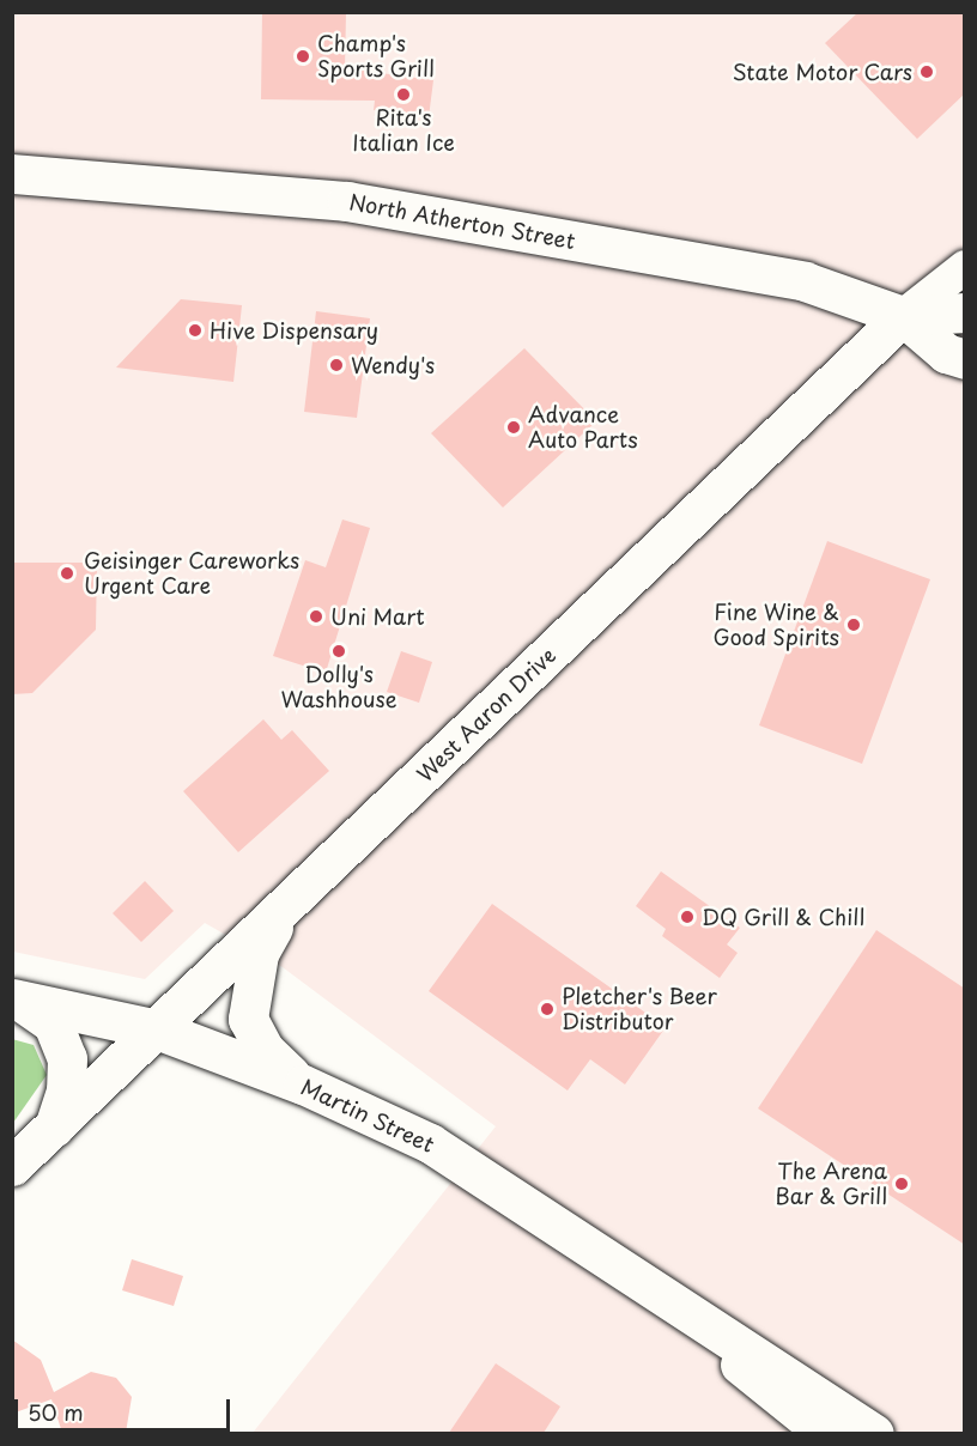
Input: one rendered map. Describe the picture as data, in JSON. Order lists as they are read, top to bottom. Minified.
{"streets":{"street":["North Atherton Street","West Aaron Drive","Martin Street"]},"crossings":[["North Atherton Street","West Aaron Drive"],["West Aaron Drive","Martin Street"]],"places":["Champ's Sports Grill","State Motor Cars","Rita's Italian Ice","Hive Dispensary","Wendy's","Advance Auto Parts","Geisinger Careworks Urgent Care","Uni Mart","Fine Wine & Good Spirits","Dolly's Washhouse","DQ Grill & Chill","Pletcher's Beer Distributor","The Arena Bar & Grill"],"scale_bar":"50 m"}
